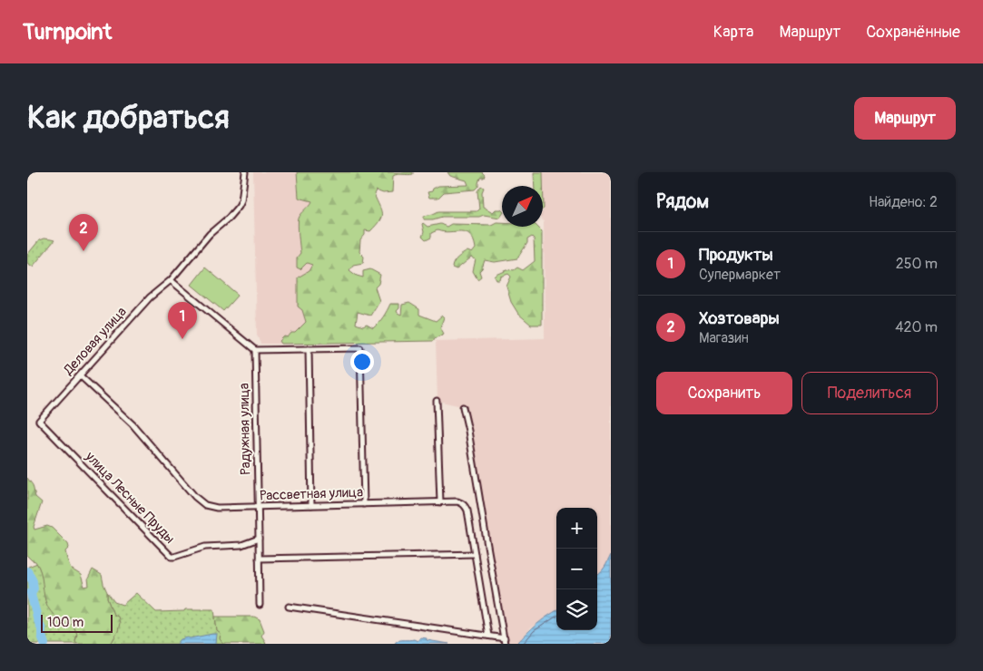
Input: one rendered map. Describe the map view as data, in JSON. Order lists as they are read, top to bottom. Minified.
{"streets":{"street":["Деловая улица","Радужная улица","Рассветная улица","улица Лесные Пруды"]},"crossings":[["Деловая улица","Рассветная улица"],["Деловая улица","улица Лесные Пруды"],["Радужная улица","Рассветная улица"],["Радужная улица","улица Лесные Пруды"]],"scale_bar":"100 m","north":"top right","page":{"header":"Turnpoint","nav":["Карта","Маршрут","Сохранённые"],"buttons":["Маршрут",["Сохранить","Поделиться"]],"title":"Как добраться","heading":["Рядом","Найдено: 2"],"pins":["2","1"],"list":[{"mark":"1","name":"Продукты","note":"Супермаркет","value":"250 m"},{"mark":"2","name":"Хозтовары","note":"Магазин","value":"420 m"}],"map_buttons":["+","−"],"scale":"100 m"}}
